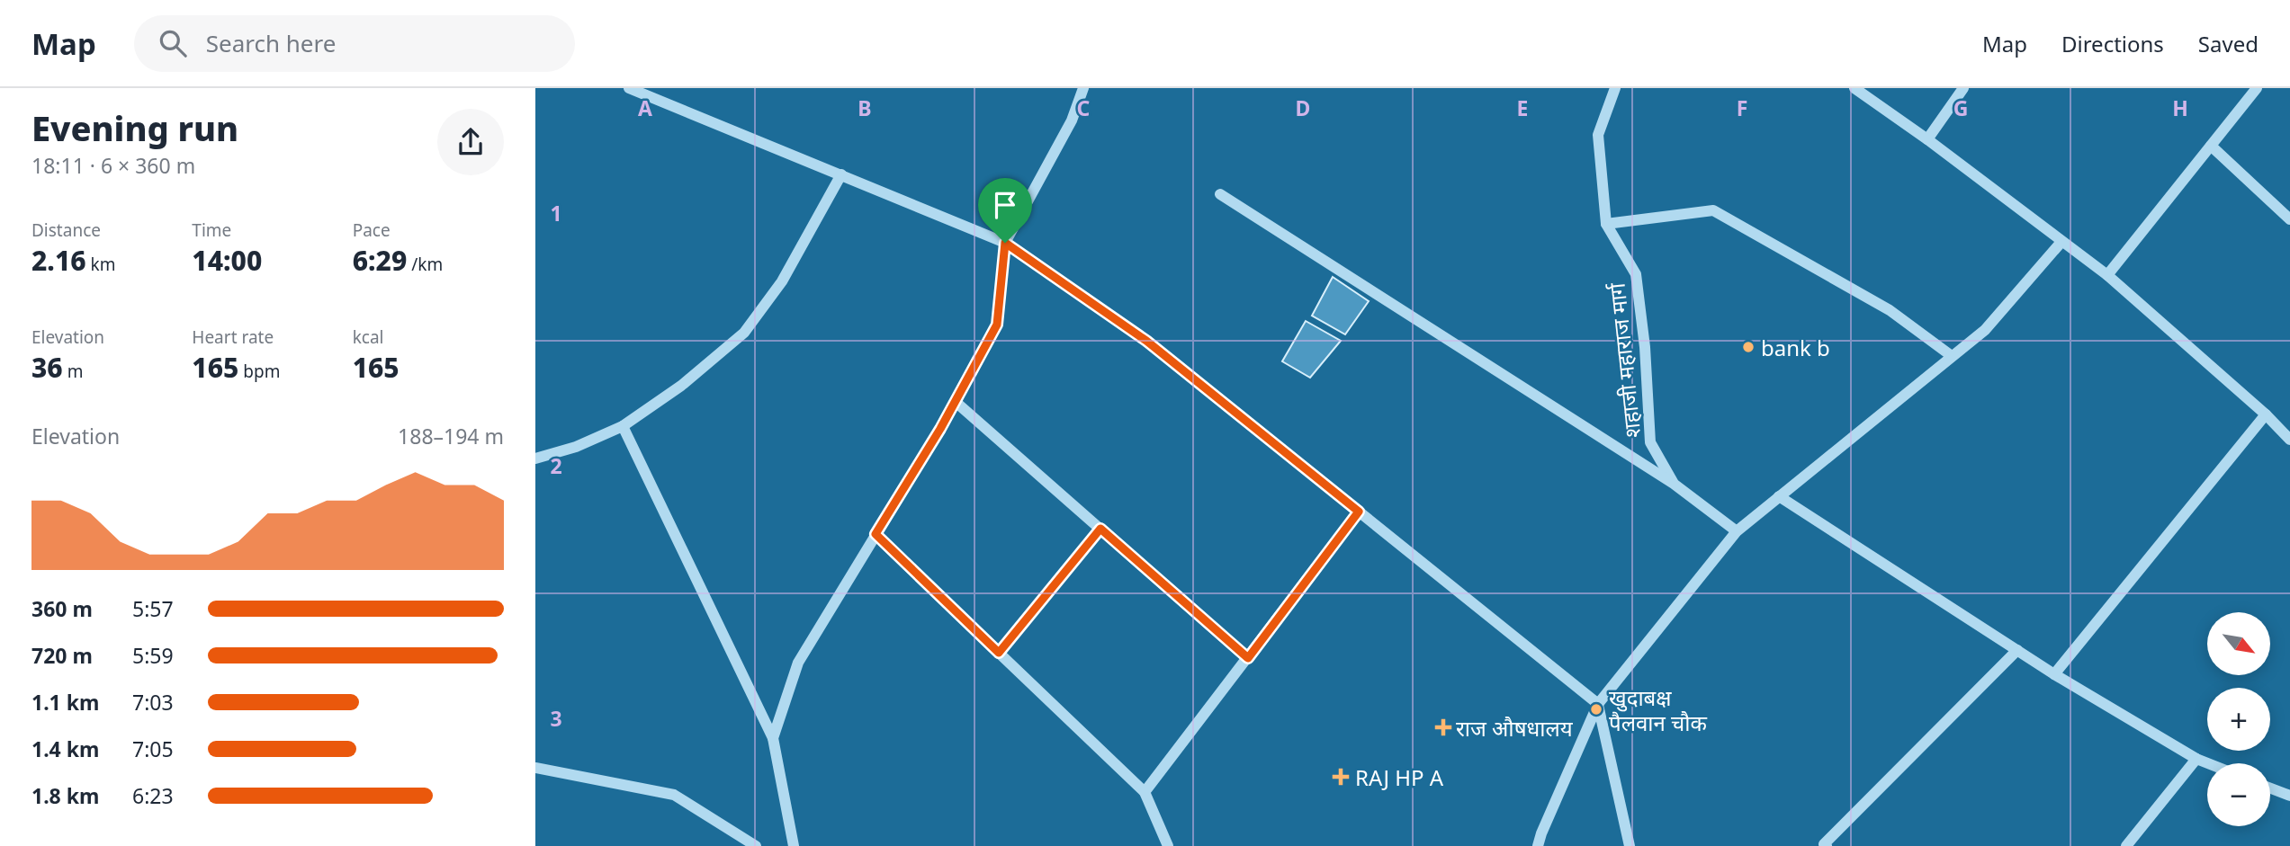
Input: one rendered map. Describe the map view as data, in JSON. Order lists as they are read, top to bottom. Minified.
{"streets":{"street":["शहाजी महाराज मार्ग"]},"places":{"other":["bank b","खुदाबक्ष पैलवान चौक"],"health":["राज औषधालय","RAJ HP A"]},"north":"bottom right","page":{"header":"Map","search":"Search here","nav":["Map","Directions","Saved"],"heading":["Evening run","18:11 · 6 × 360 m"],"stats":[["Distance","2.16 km"],["Time","14:00"],["Pace","6:29 /km"],["Elevation","36 m"],["Heart rate","165 bpm"],["kcal","165"]],"chart":["Elevation","188–194 m"],"list":[{"name":"360 m","note":"5:57"},{"name":"720 m","note":"5:59"},{"name":"1.1 km","note":"7:03"},{"name":"1.4 km","note":"7:05"},{"name":"1.8 km","note":"6:23"}],"map_buttons":["+","−"]},"grid":{"columns":["A","B","C","D","E","F","G","H"],"rows":["1","2","3"]}}
